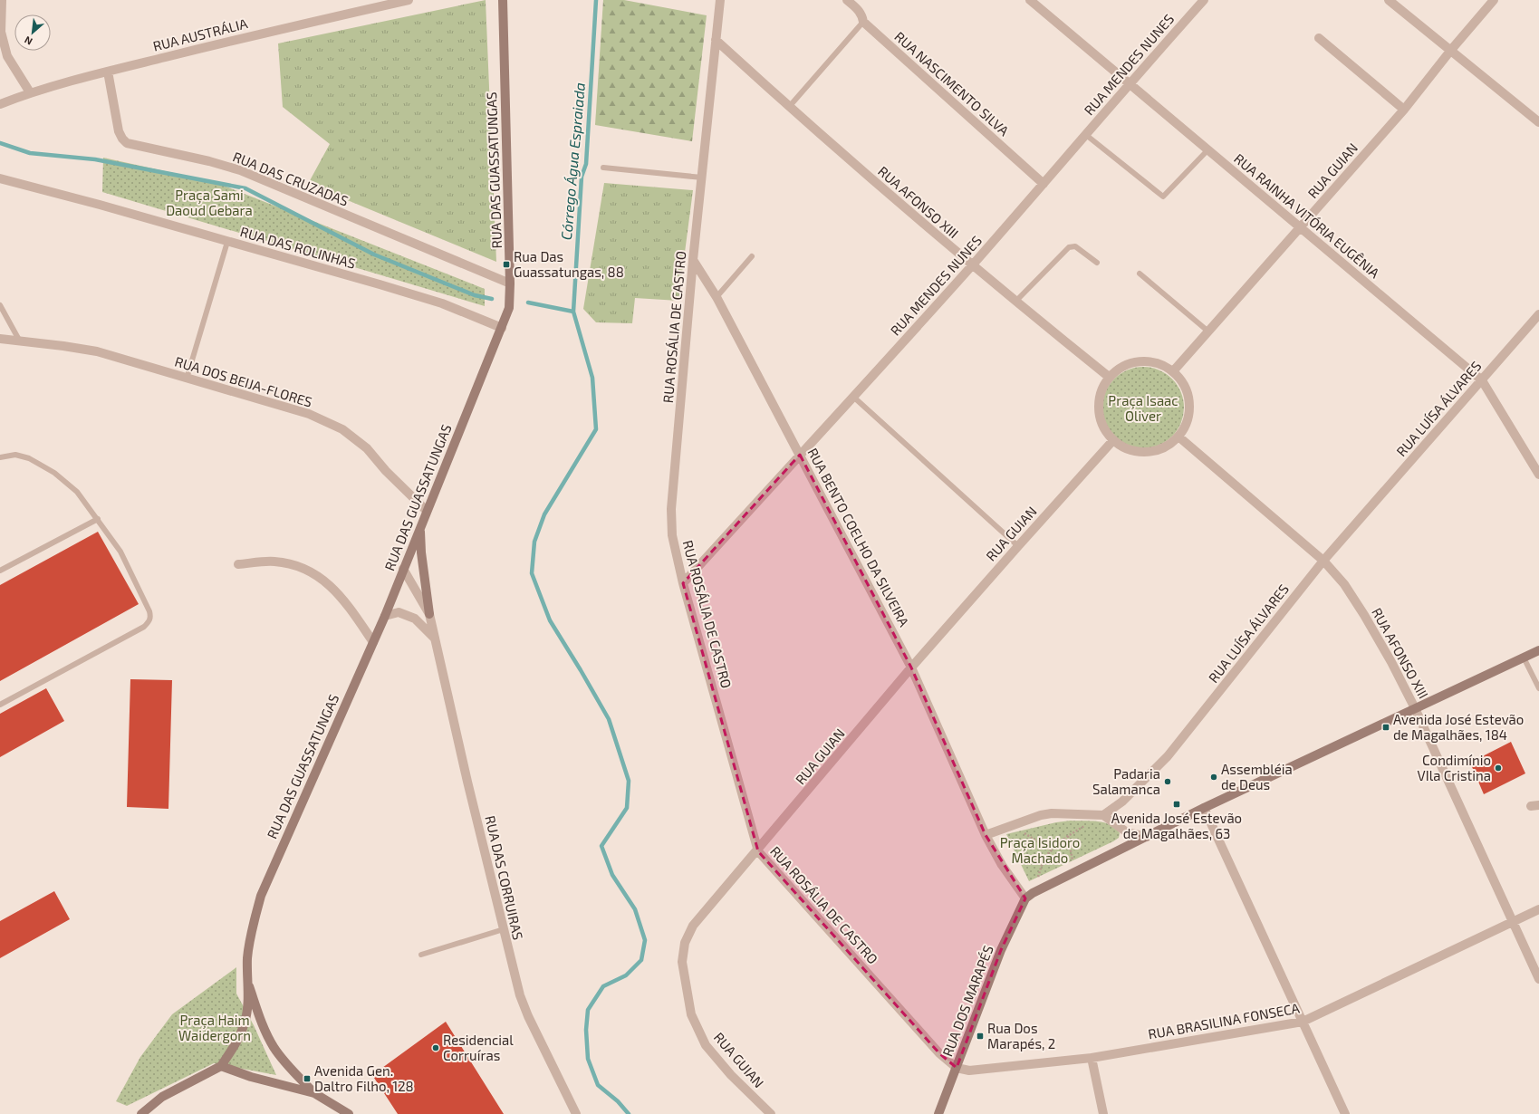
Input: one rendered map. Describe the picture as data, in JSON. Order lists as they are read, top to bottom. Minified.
{"streets":{"street":["RUA AUSTRÁLIA","RUA MENDES NUNES","RUA NASCIMENTO SILVA","RUA DAS GUASSATUNGAS","RUA GUIAN","RUA DAS CRUZADAS","RUA AFONSO XIII","RUA RAINHA VITÓRIA EUGÊNIA","RUA DAS ROLINHAS","RUA ROSÁLIA DE CASTRO","RUA DOS BEIJA-FLORES","RUA LUÍSA ÁLVARES","RUA BENTO COELHO DA SILVEIRA","RUA DAS CORRUIRAS","RUA DOS MARAPÉS","RUA BRASILINA FONSECA"]},"crossings":[["RUA AUSTRÁLIA","RUA DAS CRUZADAS"],["RUA MENDES NUNES","RUA NASCIMENTO SILVA"],["RUA MENDES NUNES","RUA AFONSO XIII"],["RUA MENDES NUNES","RUA RAINHA VITÓRIA EUGÊNIA"],["RUA MENDES NUNES","RUA ROSÁLIA DE CASTRO"],["RUA MENDES NUNES","RUA BENTO COELHO DA SILVEIRA"],["RUA DAS GUASSATUNGAS","RUA DAS CRUZADAS"],["RUA DAS GUASSATUNGAS","RUA DAS ROLINHAS"],["RUA DAS GUASSATUNGAS","RUA DOS BEIJA-FLORES"],["RUA DAS GUASSATUNGAS","RUA DAS CORRUIRAS"],["RUA GUIAN","RUA AFONSO XIII"],["RUA GUIAN","RUA RAINHA VITÓRIA EUGÊNIA"],["RUA GUIAN","RUA ROSÁLIA DE CASTRO"],["RUA GUIAN","RUA BENTO COELHO DA SILVEIRA"],["RUA AFONSO XIII","RUA ROSÁLIA DE CASTRO"],["RUA AFONSO XIII","RUA LUÍSA ÁLVARES"],["RUA AFONSO XIII","RUA BRASILINA FONSECA"],["RUA RAINHA VITÓRIA EUGÊNIA","RUA LUÍSA ÁLVARES"],["RUA ROSÁLIA DE CASTRO","RUA BENTO COELHO DA SILVEIRA"],["RUA ROSÁLIA DE CASTRO","RUA DOS MARAPÉS"],["RUA ROSÁLIA DE CASTRO","RUA BRASILINA FONSECA"],["RUA DOS MARAPÉS","RUA BRASILINA FONSECA"]],"water":["Córrego Água Espraiada"],"parks":["Praça Sami Daoud Gebara","Praça Isaac Oliver","Praça Isidoro Machado","Praça Haim Waidergorn"],"places":{"transit":["Rua Das Guassatungas, 88","Avenida José Estevão de Magalhães, 184","Avenida José Estevão de Magalhães, 63","Rua Dos Marapés, 2","Avenida Gen. Daltro Filho, 128"],"other":["Condimínio VIla Cristina","Assembléia de Deus","Padaria Salamanca","Residencial Corruíras"]},"north":"bottom left"}
